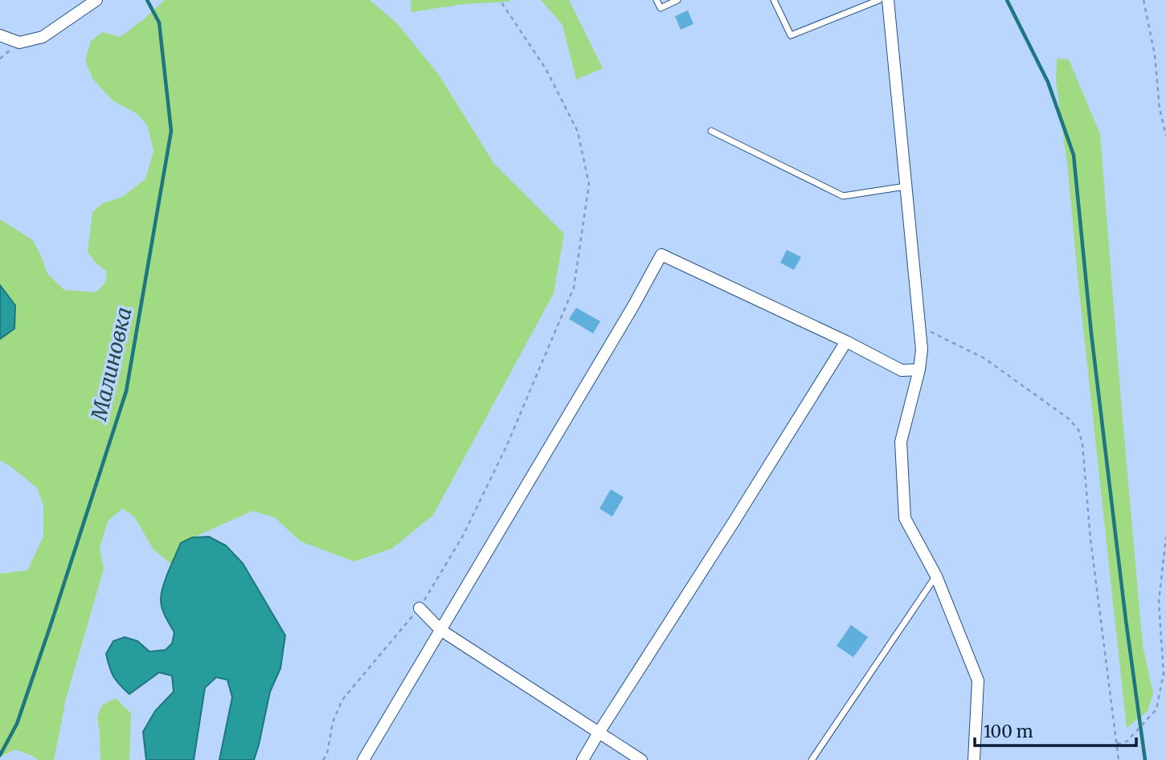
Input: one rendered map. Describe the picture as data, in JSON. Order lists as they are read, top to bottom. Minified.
{"water":["Малиновка"],"scale_bar":"100 m"}
